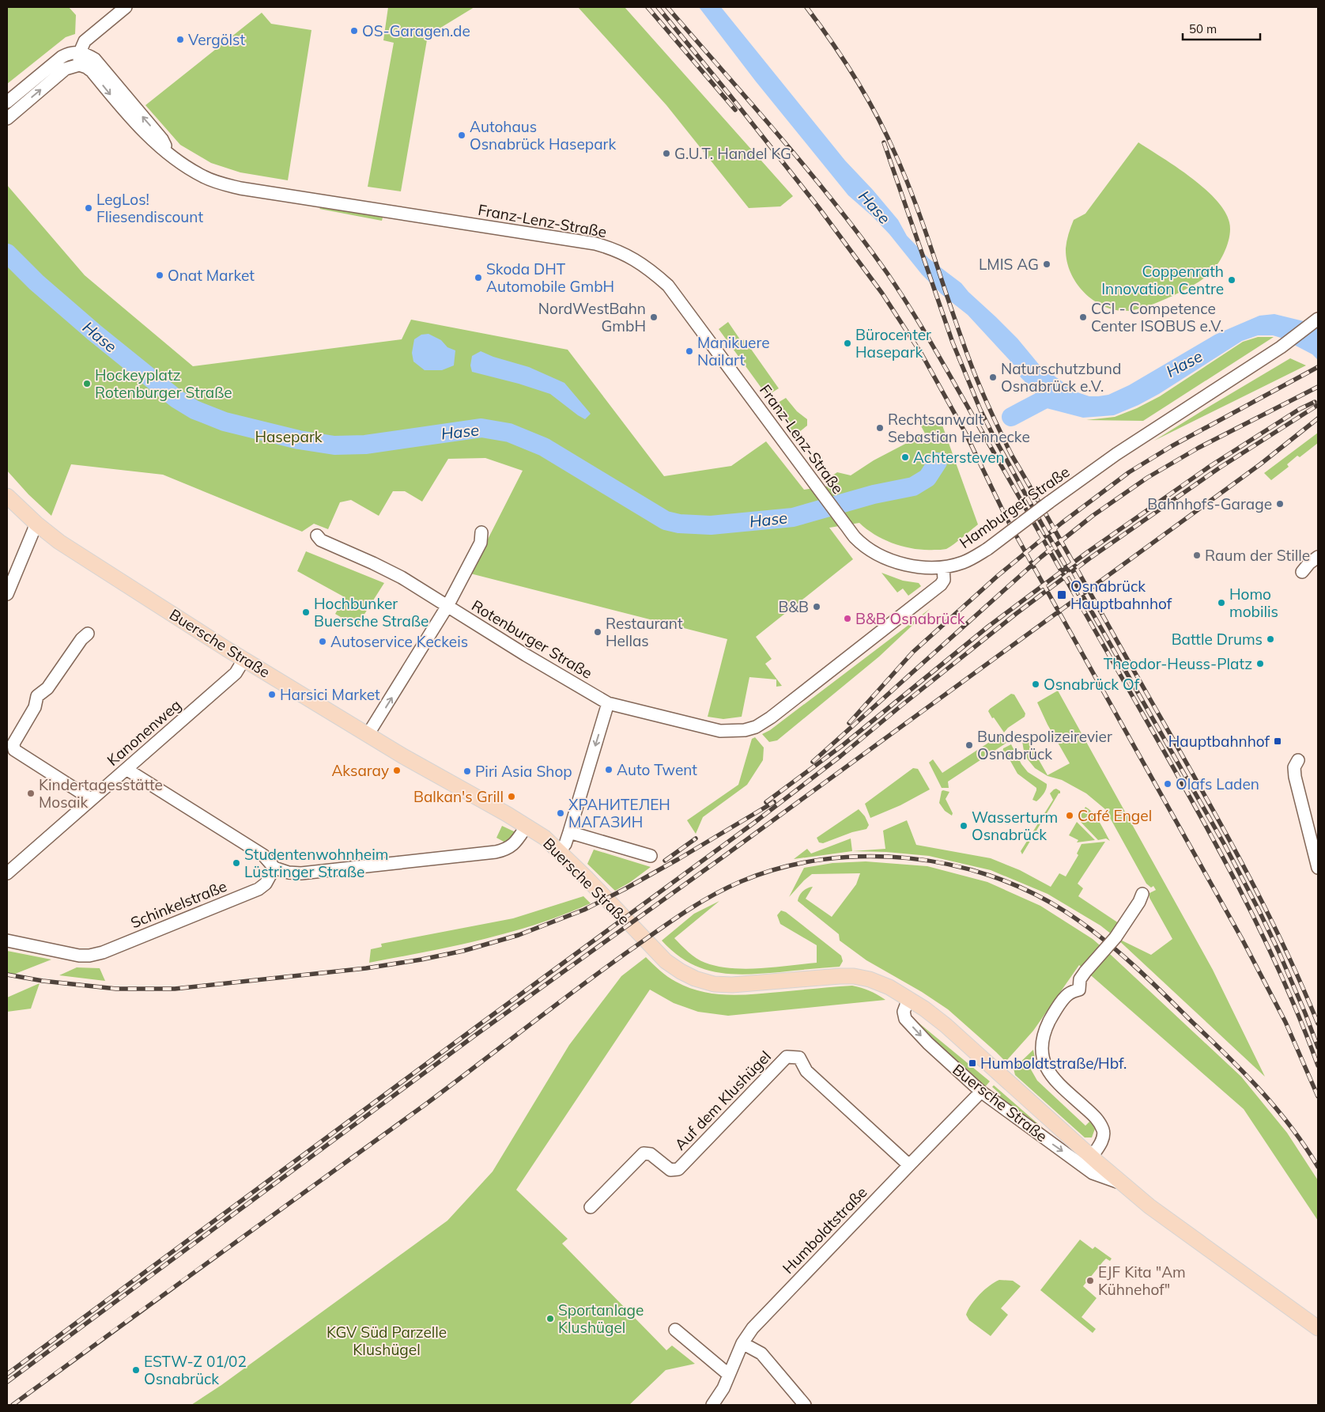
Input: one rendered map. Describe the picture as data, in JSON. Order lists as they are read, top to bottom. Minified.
{"streets":{"main road":["Buersche Straße"],"street":["Franz-Lenz-Straße","Hamburger Straße","Rotenburger Straße","Kanonenweg","Schinkelstraße","Auf dem Klushügel","Humboldtstraße"]},"crossings":[["Franz-Lenz-Straße","Hamburger Straße"],["Franz-Lenz-Straße","Rotenburger Straße"],["Hamburger Straße","Rotenburger Straße"],["Buersche Straße","Kanonenweg"],["Buersche Straße","Humboldtstraße"],["Auf dem Klushügel","Humboldtstraße"]],"water":["Hase"],"parks":["Hasepark","KGV Süd Parzelle Klushügel"],"places":{"other":["OS-Garagen.de","Vergölst","Autohaus Osnabrück Hasepark","G.U.T. Handel KG","LegLos! Fliesendiscount","LMIS AG","Onat Market","Skoda DHT Automobile GmbH","Coppenrath Innovation Centre","NordWestBahn GmbH","CCI - Competence Center ISOBUS e.V.","Bürocenter Hasepark","Manikuere Nailart","Naturschutzbund Osnabrück e.V.","Hockeyplatz Rotenburger Straße","Rechtsanwalt Sebastian Hennecke","Achtersteven","Bahnhofs-Garage","Raum der Stille","Homo mobilis","B&B","Hochbunker Buersche Straße","B&B Osnabrück","Restaurant Hellas","Battle Drums","Autoservice Keckeis","Theodor-Heuss-Platz","Osnabrück Of","Harsici Market","Bundespolizeirevier Osnabrück","Auto Twent","Aksaray","Piri Asia Shop","Olafs Laden","Kindertagesstätte Mosaik","Balkan's Grill","ХРАНИТЕЛЕН МАГАЗИН","Café Engel","Wasserturm Osnabrück","Studentenwohnheim Lüstringer Straße","EJF Kita \"Am Kühnehof\"","Sportanlage Klushügel","ESTW-Z 01/02 Osnabrück"],"transit":["Osnabrück Hauptbahnhof","Hauptbahnhof","Humboldtstraße/Hbf."]},"scale_bar":"50 m"}
